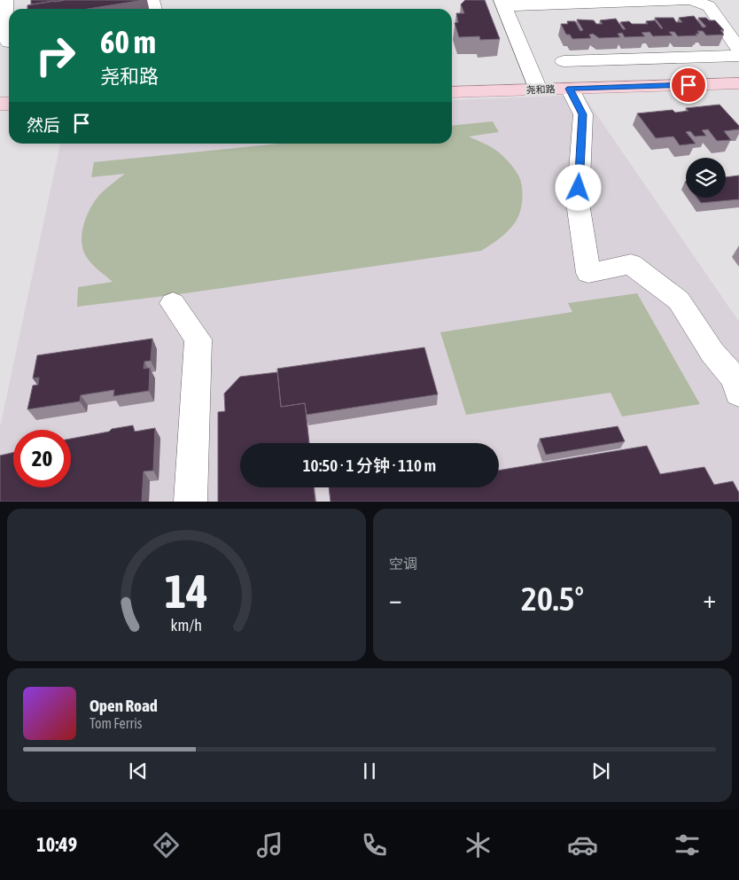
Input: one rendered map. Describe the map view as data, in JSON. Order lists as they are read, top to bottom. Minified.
{"streets":{"main road":["尧和路"]},"page":{"turn":["60 m","尧和路"],"then":"然后","limit":"20","trip":"10:50 · 1 分钟 · 110 m","tile":"空调","heat":["−","20.5°","+"],"song":["Open Road","Tom Ferris"],"tabs":"10:49","gauge":["14","km/h"]}}
